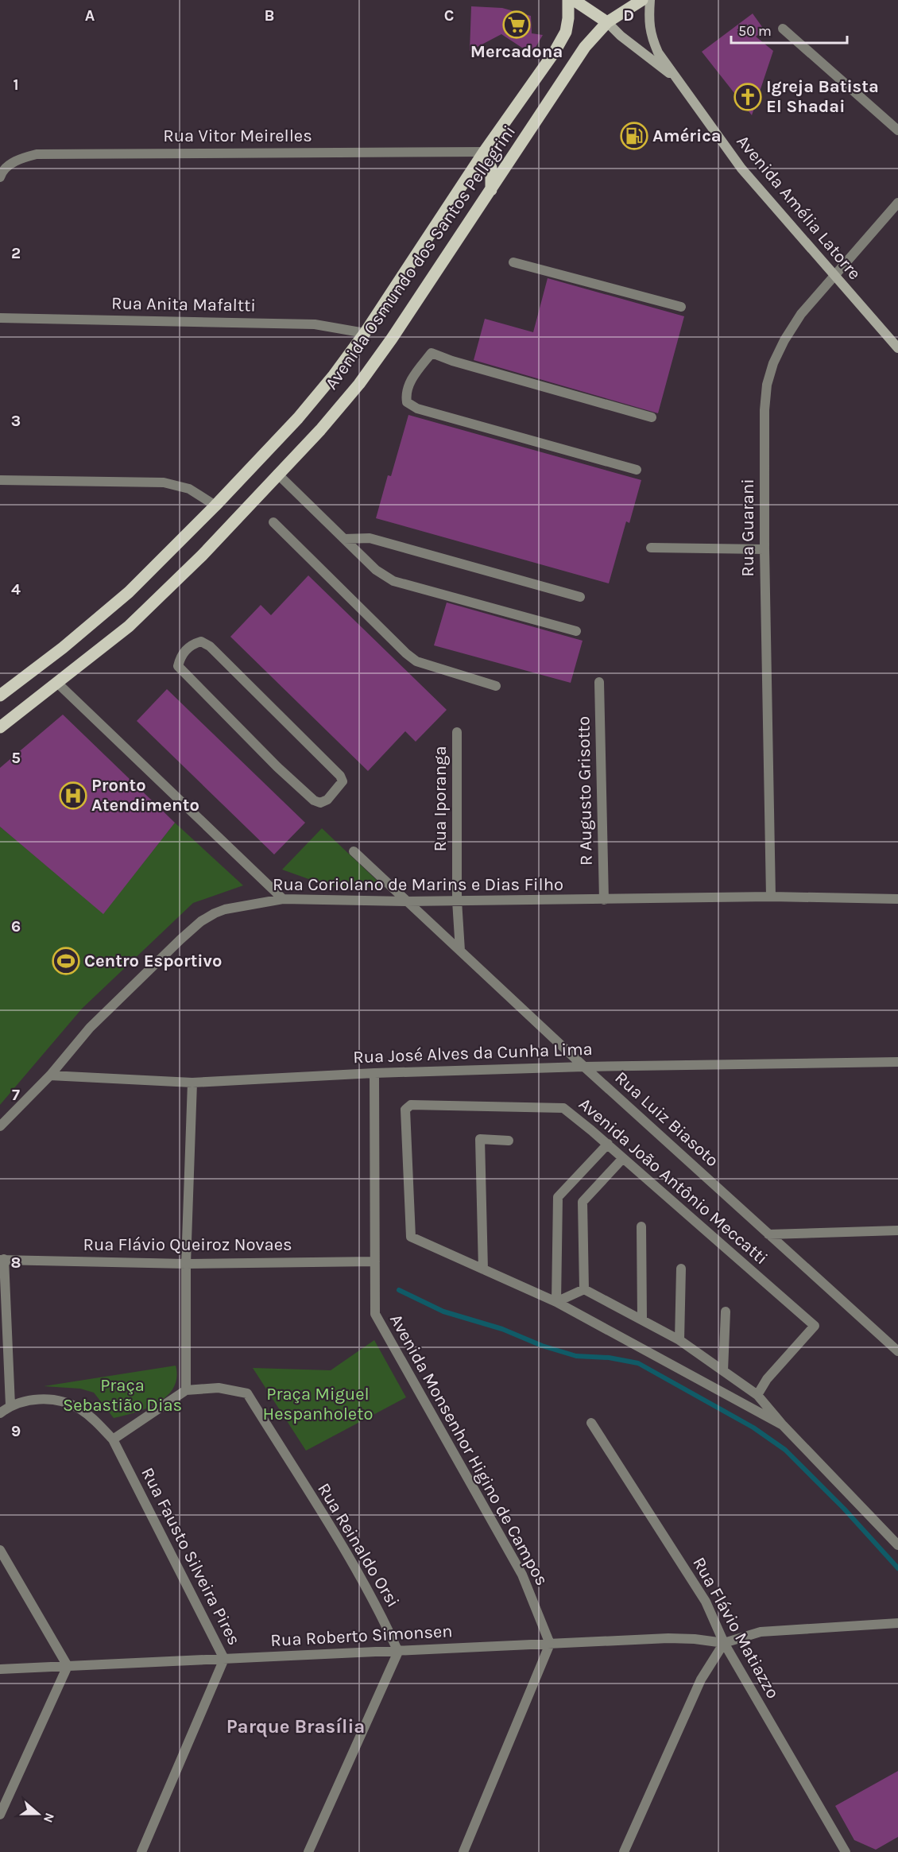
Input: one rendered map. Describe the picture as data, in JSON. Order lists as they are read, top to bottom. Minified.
{"streets":{"main road":["Avenida Amélia Latorre","Avenida Osmundo dos Santos Pellegrini"],"street":["Rua Vitor Meirelles","Rua Anita Mafaltti","Rua Guarani","R Augusto Grisotto","Rua Iporanga","Rua Coriolano de Marins e Dias Filho","Rua José Alves da Cunha Lima","Rua Luiz Biasoto","Avenida João Antônio Meccatti","Rua Flávio Queiroz Novaes","Avenida Monsenhor Higino de Campos","Rua Reinaldo Orsi","Rua Fausto Silveira Pires","Rua Flávio Matiazzo","Rua Roberto Simonsen"]},"crossings":[["Rua Vitor Meirelles","Avenida Osmundo dos Santos Pellegrini"],["Avenida Amélia Latorre","Avenida Osmundo dos Santos Pellegrini"],["Avenida Amélia Latorre","Rua Guarani"],["Avenida Osmundo dos Santos Pellegrini","Rua Anita Mafaltti"],["Rua Guarani","Rua Coriolano de Marins e Dias Filho"],["R Augusto Grisotto","Rua Coriolano de Marins e Dias Filho"],["Rua Iporanga","Rua Coriolano de Marins e Dias Filho"],["Rua Iporanga","Rua Luiz Biasoto"],["Rua Coriolano de Marins e Dias Filho","Rua José Alves da Cunha Lima"],["Rua Coriolano de Marins e Dias Filho","Rua Luiz Biasoto"],["Rua José Alves da Cunha Lima","Rua Luiz Biasoto"],["Rua José Alves da Cunha Lima","Avenida Monsenhor Higino de Campos"],["Rua Flávio Queiroz Novaes","Avenida Monsenhor Higino de Campos"],["Avenida Monsenhor Higino de Campos","Rua Roberto Simonsen"],["Rua Reinaldo Orsi","Rua Roberto Simonsen"],["Rua Fausto Silveira Pires","Rua Roberto Simonsen"],["Rua Flávio Matiazzo","Rua Roberto Simonsen"]],"districts":["Parque Brasília"],"parks":["Praça Sebastião Dias","Praça Miguel Hespanholeto"],"places":{"supermarket":["Mercadona"],"church":["Igreja Batista El Shadai"],"fuel station":["América"],"hospital":["Pronto Atendimento"],"sports":["Centro Esportivo"]},"scale_bar":"50 m","north":"right","grid":{"columns":["A","B","C","D"],"rows":["1","2","3","4","5","6","7","8","9"]}}
